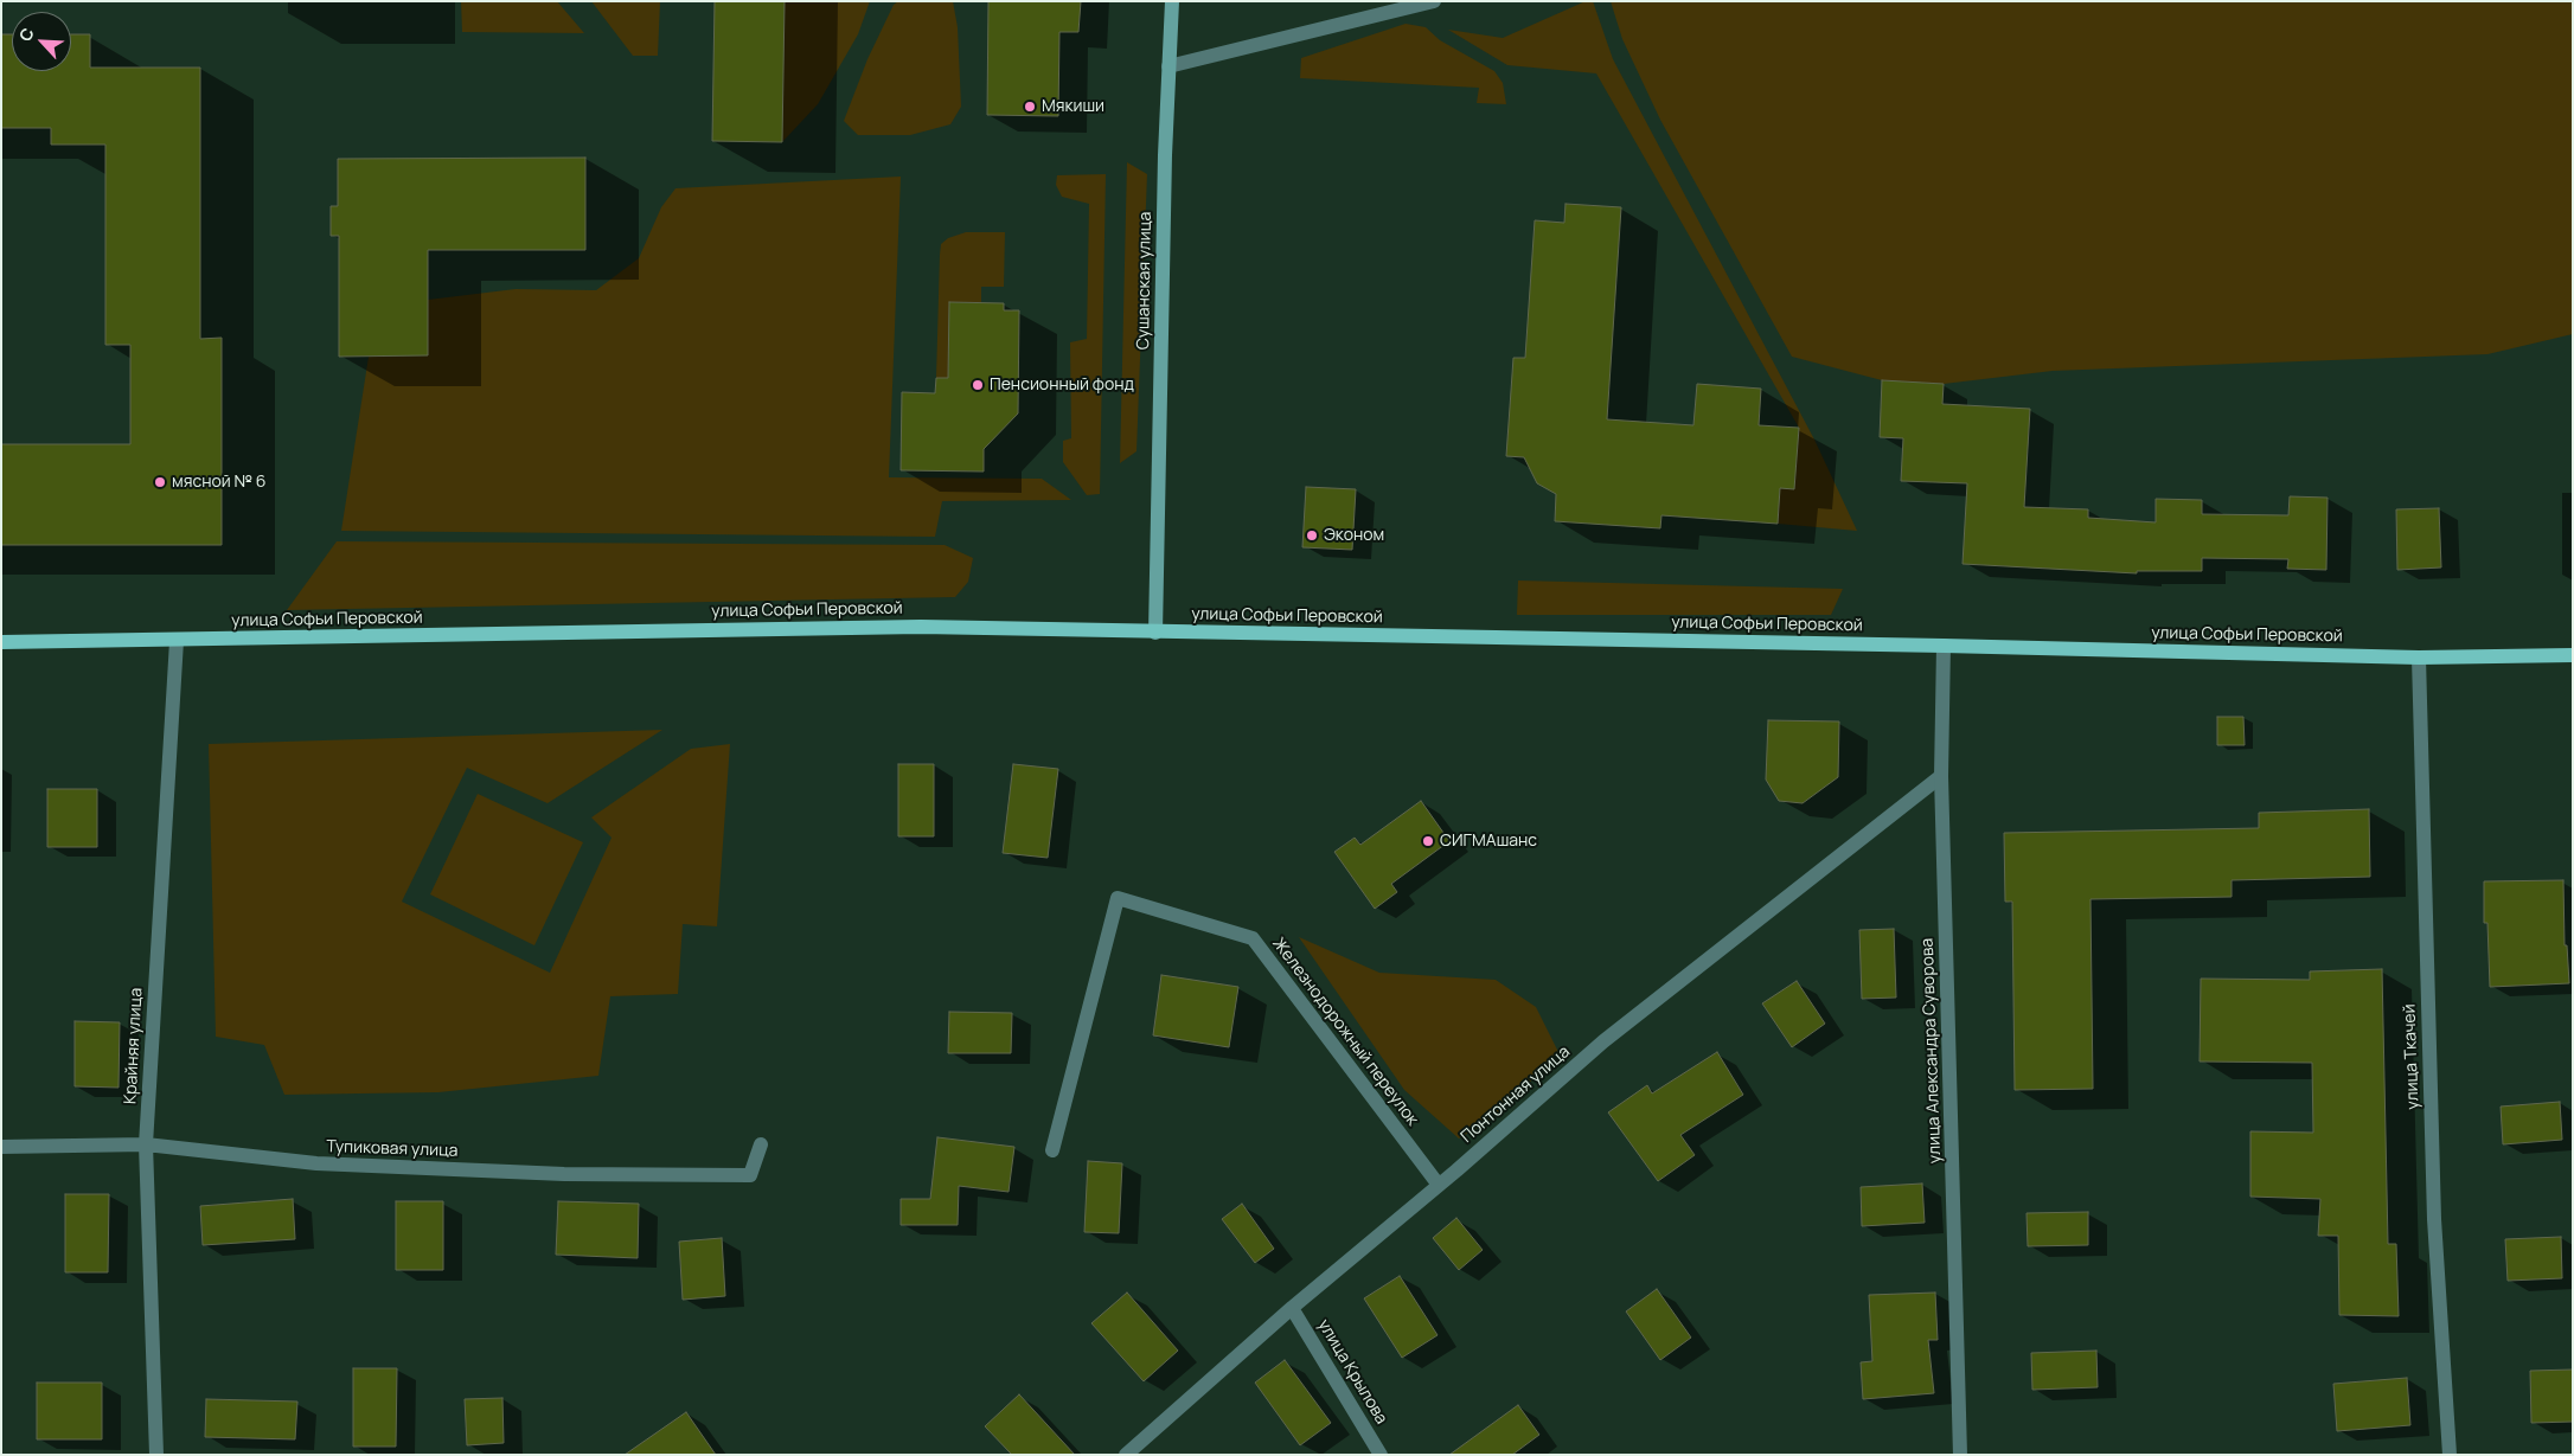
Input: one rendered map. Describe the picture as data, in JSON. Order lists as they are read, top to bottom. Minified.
{"streets":{"main road":["Сушанская улица","улица Софьи Перовской"],"street":["Железнодорожный переулок","Крайняя улица","улица Александра Суворова","улица Ткачей","Понтонная улица","Тупиковая улица","улица Крылова"]},"crossings":[["Сушанская улица","улица Софьи Перовской"],["улица Софьи Перовской","Крайняя улица"],["улица Софьи Перовской","улица Александра Суворова"],["улица Софьи Перовской","улица Ткачей"],["Железнодорожный переулок","Понтонная улица"],["Крайняя улица","Тупиковая улица"],["улица Александра Суворова","Понтонная улица"],["Понтонная улица","улица Крылова"]],"places":["Мякиши","Пенсионный фонд","мясной № 6","Эконом","СИГМАшанс"],"north":"top left"}
